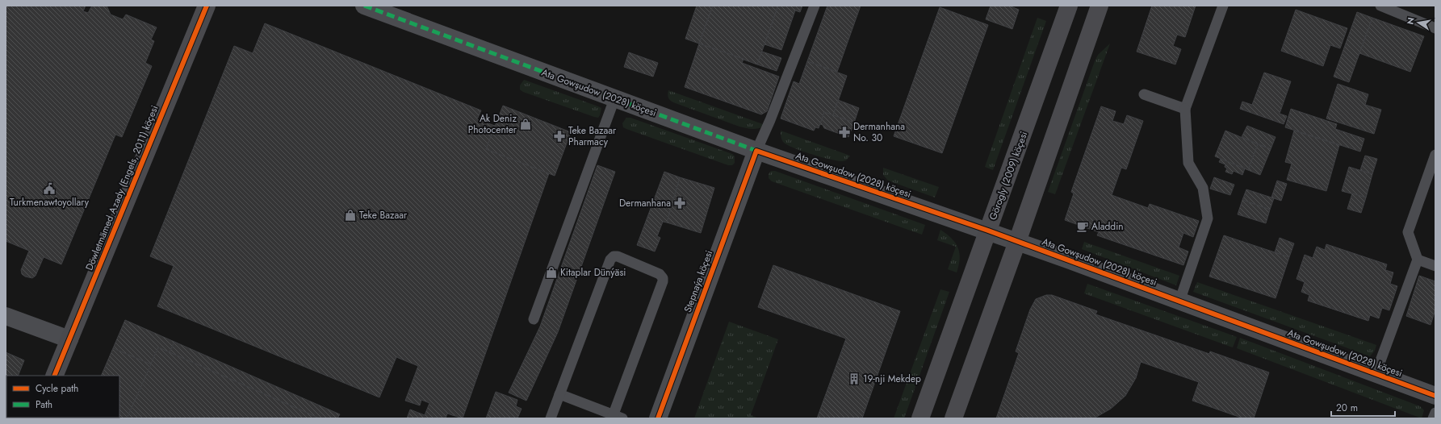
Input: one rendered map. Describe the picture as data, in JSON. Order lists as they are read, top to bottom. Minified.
{"streets":{"main road":["Görogly (2009) köçesi","Döwletmämed Azady (Engels, 2011) köçesi"],"street":["Ata Gowşudow (2028) köçesi","Stepnaýa köçesi"]},"crossings":[["Ata Gowşudow (2028) köçesi","Görogly (2009) köçesi"],["Ata Gowşudow (2028) köçesi","Stepnaýa köçesi"]],"places":{"shop":["Ak Deniz Photocenter","Teke Bazaar","Kitaplar Dünýäsi"],"pharmacy":["Dermanhana No. 30","Teke Bazaar Pharmacy","Dermanhana"],"public building":["Turkmenawtoyollary"],"cafe":["Aladdin"],"building":["19-nji Mekdep"]},"legend":["Cycle path","Path"],"scale_bar":"20 m","north":"left"}
